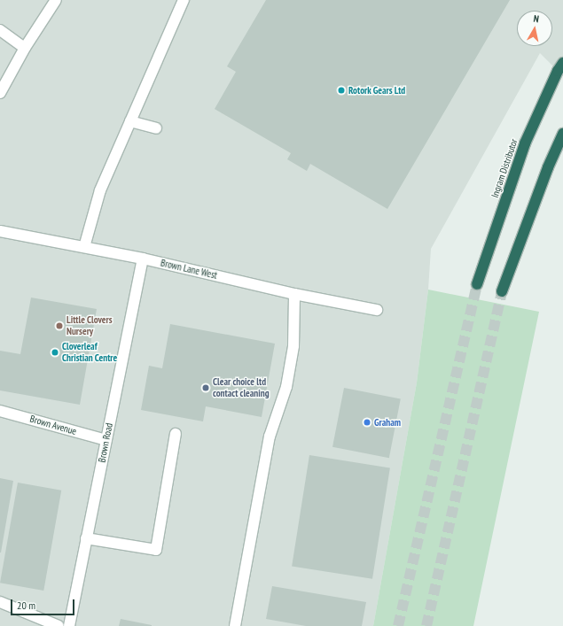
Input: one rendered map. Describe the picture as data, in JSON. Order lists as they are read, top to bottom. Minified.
{"streets":{"highway":["Ingram Distributor"],"street":["Brown Lane West","Brown Avenue","Brown Road"]},"crossings":[["Brown Lane West","Brown Road"],["Brown Avenue","Brown Road"]],"places":["Rotork Gears Ltd","Little Clovers Nursery","Cloverleaf Christian Centre","Clear choice ltd contact cleaning","Graham"],"scale_bar":"20 m","north":"top"}
